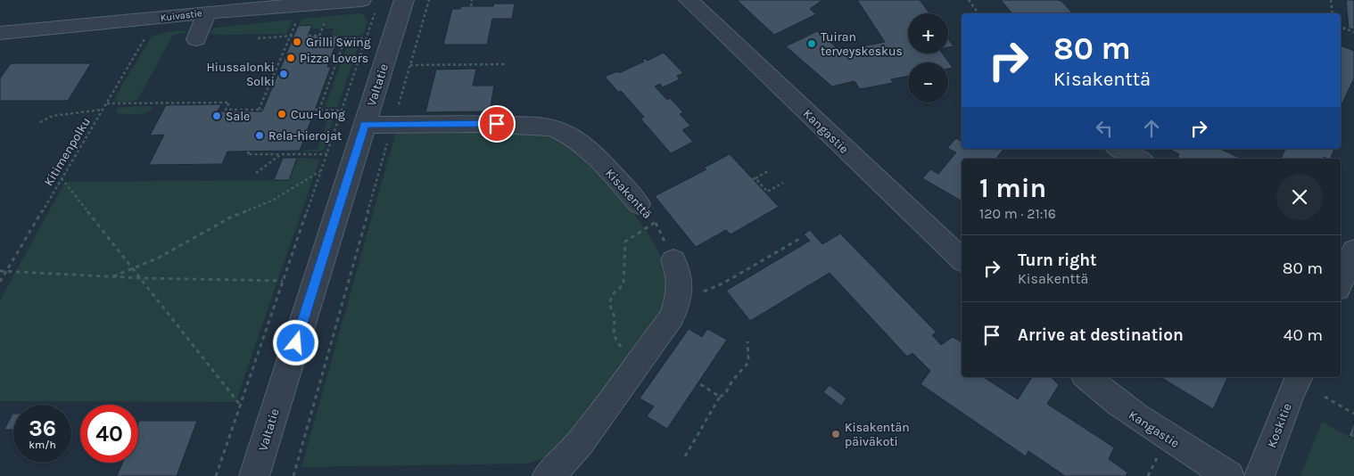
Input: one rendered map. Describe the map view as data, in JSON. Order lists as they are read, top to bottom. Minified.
{"streets":{"street":["Kuivastie","Valtatie","Kangastie","Kisakenttä","Koskitie"],"path":["Kitimenpolku"]},"crossings":[["Valtatie","Kisakenttä"]],"places":["Grilli Swing","Tuiran terveyskeskus","Pizza Lovers","Hiussalonki Solki","Cuu-Long","Sale","Rela-hierojat","Kisakentän päiväkoti"],"page":{"map_buttons":["+","−"],"turn":["80 m","Kisakenttä"],"heading":["1 min","120 m · 21:16"],"list":[{"name":"Turn right","note":"Kisakenttä","value":"80 m"},{"name":"Arrive at destination","value":"40 m"}],"speed":"36 km/h","limit":"40"}}
